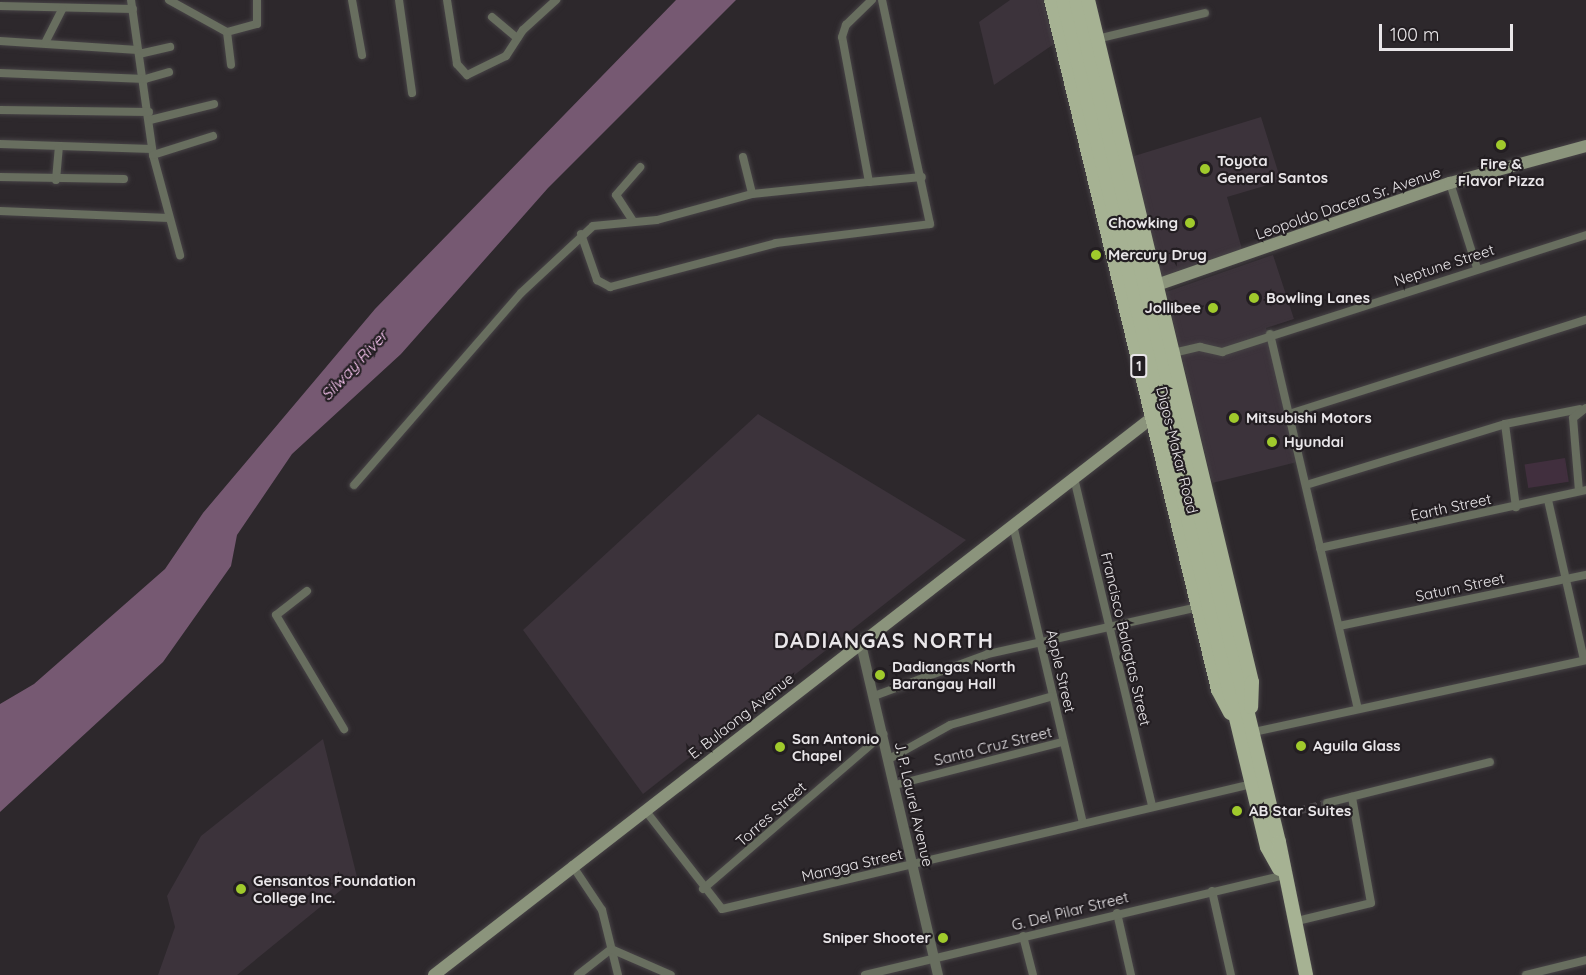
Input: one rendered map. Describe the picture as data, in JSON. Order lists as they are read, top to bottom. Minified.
{"streets":{"main road":["Leopoldo Dacera Sr. Avenue","1","Digos-Makar Road","E. Bulaong Avenue"],"street":["Neptune Street","Earth Street","Saturn Street","Francisco Balagtas Street","Apple Street","Santa Cruz Street","J. P. Laurel Avenue","Torres Street","Mangga Street","G. Del Pilar Street"]},"crossings":[["Leopoldo Dacera Sr. Avenue","Digos-Makar Road"],["Neptune Street","Digos-Makar Road"],["Digos-Makar Road","E. Bulaong Avenue"],["Digos-Makar Road","Mangga Street"],["Digos-Makar Road","G. Del Pilar Street"],["Francisco Balagtas Street","E. Bulaong Avenue"],["Francisco Balagtas Street","Mangga Street"],["Apple Street","E. Bulaong Avenue"],["Apple Street","Santa Cruz Street"],["Apple Street","Mangga Street"],["E. Bulaong Avenue","J. P. Laurel Avenue"],["E. Bulaong Avenue","Mangga Street"],["Santa Cruz Street","J. P. Laurel Avenue"],["J. P. Laurel Avenue","Torres Street"],["J. P. Laurel Avenue","Mangga Street"],["J. P. Laurel Avenue","G. Del Pilar Street"],["Torres Street","Mangga Street"]],"districts":["DADIANGAS NORTH"],"water":["Silway River"],"places":["Fire & Flavor Pizza","Toyota General Santos","Chowking","Mercury Drug","Bowling Lanes","Jollibee","Mitsubishi Motors","Hyundai","Dadiangas North Barangay Hall","Aguila Glass","San Antonio Chapel","AB Star Suites","Gensantos Foundation College Inc.","Sniper Shooter"],"scale_bar":"100 m"}
